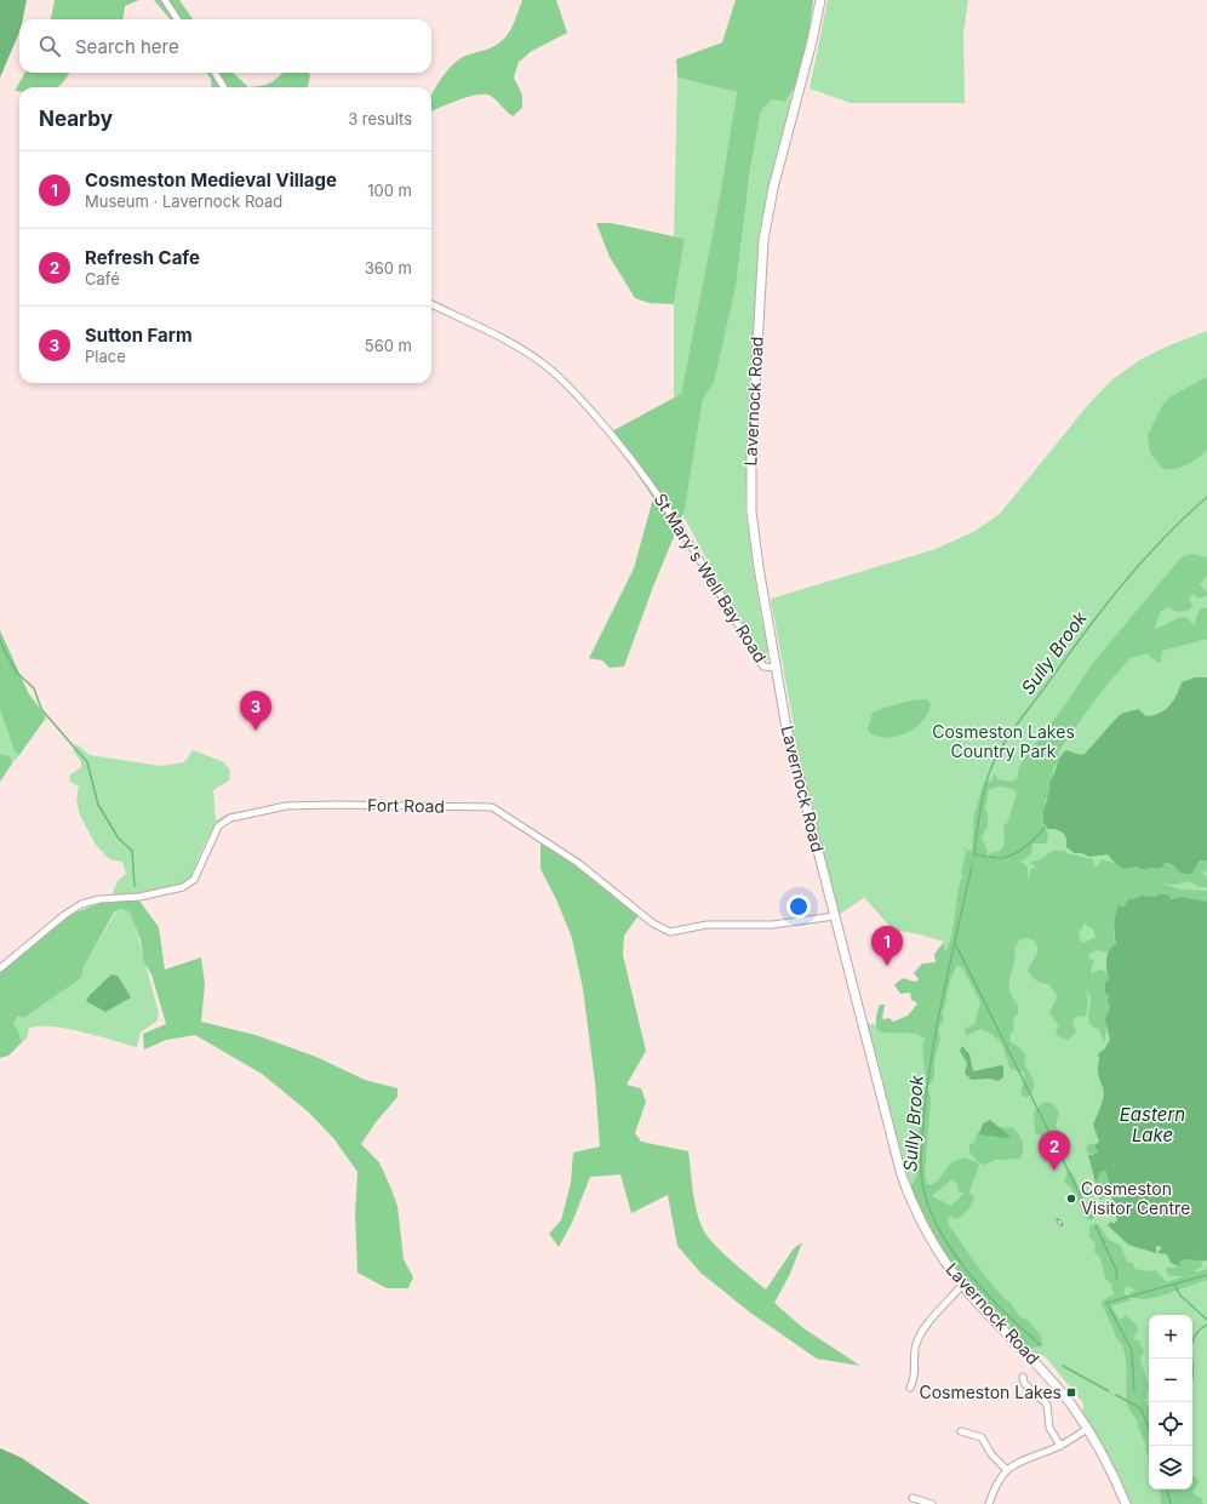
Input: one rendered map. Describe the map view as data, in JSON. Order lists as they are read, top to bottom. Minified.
{"streets":{"main road":["Lavernock Road"],"street":["St Mary's Well Bay Road","Fort Road"]},"crossings":[["Lavernock Road","St Mary's Well Bay Road"],["Lavernock Road","Fort Road"]],"water":["Sully Brook","Eastern Lake"],"parks":["Cosmeston Lakes Country Park"],"places":{"other":["Cosmeston Visitor Centre"],"transit":["Cosmeston Lakes"]},"page":{"search":"Search here","heading":["Nearby","3 results"],"list":[{"mark":"1","name":"Cosmeston Medieval Village","note":"Museum · Lavernock Road","value":"100 m"},{"mark":"2","name":"Refresh Cafe","note":"Café","value":"360 m"},{"mark":"3","name":"Sutton Farm","note":"Place","value":"560 m"}],"pins":["3","1","2"],"map_buttons":["+","−"]}}
